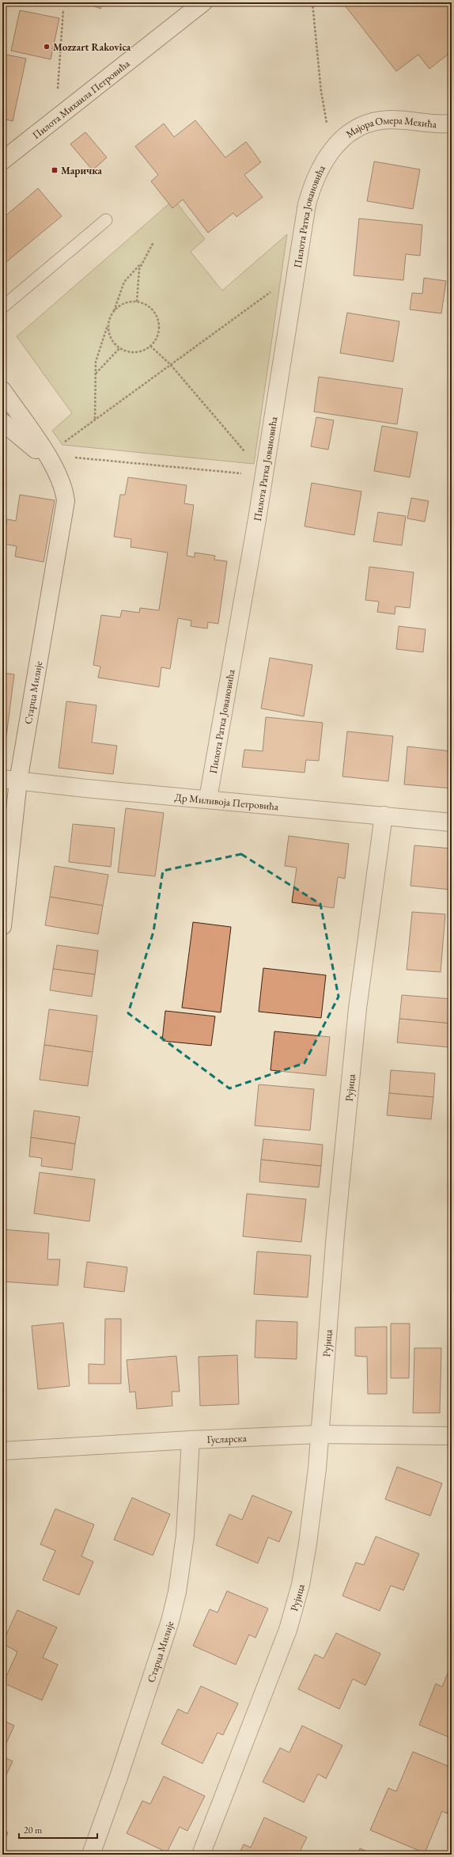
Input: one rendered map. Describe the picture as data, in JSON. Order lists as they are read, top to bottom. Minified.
{"streets":{"street":["Пилота Михаила Петровића","Мајора Омера Мехића","Пилота Ратка Јовановића","Старца Милије","Др Миливоја Петровића","Рујица","Гусларска"]},"crossings":[["Мајора Омера Мехића","Пилота Ратка Јовановића"],["Пилота Ратка Јовановића","Др Миливоја Петровића"],["Старца Милије","Др Миливоја Петровића"],["Старца Милије","Гусларска"],["Др Миливоја Петровића","Рујица"],["Рујица","Гусларска"]],"places":{"other":["Mozzart Rakovica"],"transit":["Маричка"]},"scale_bar":"20 m"}
